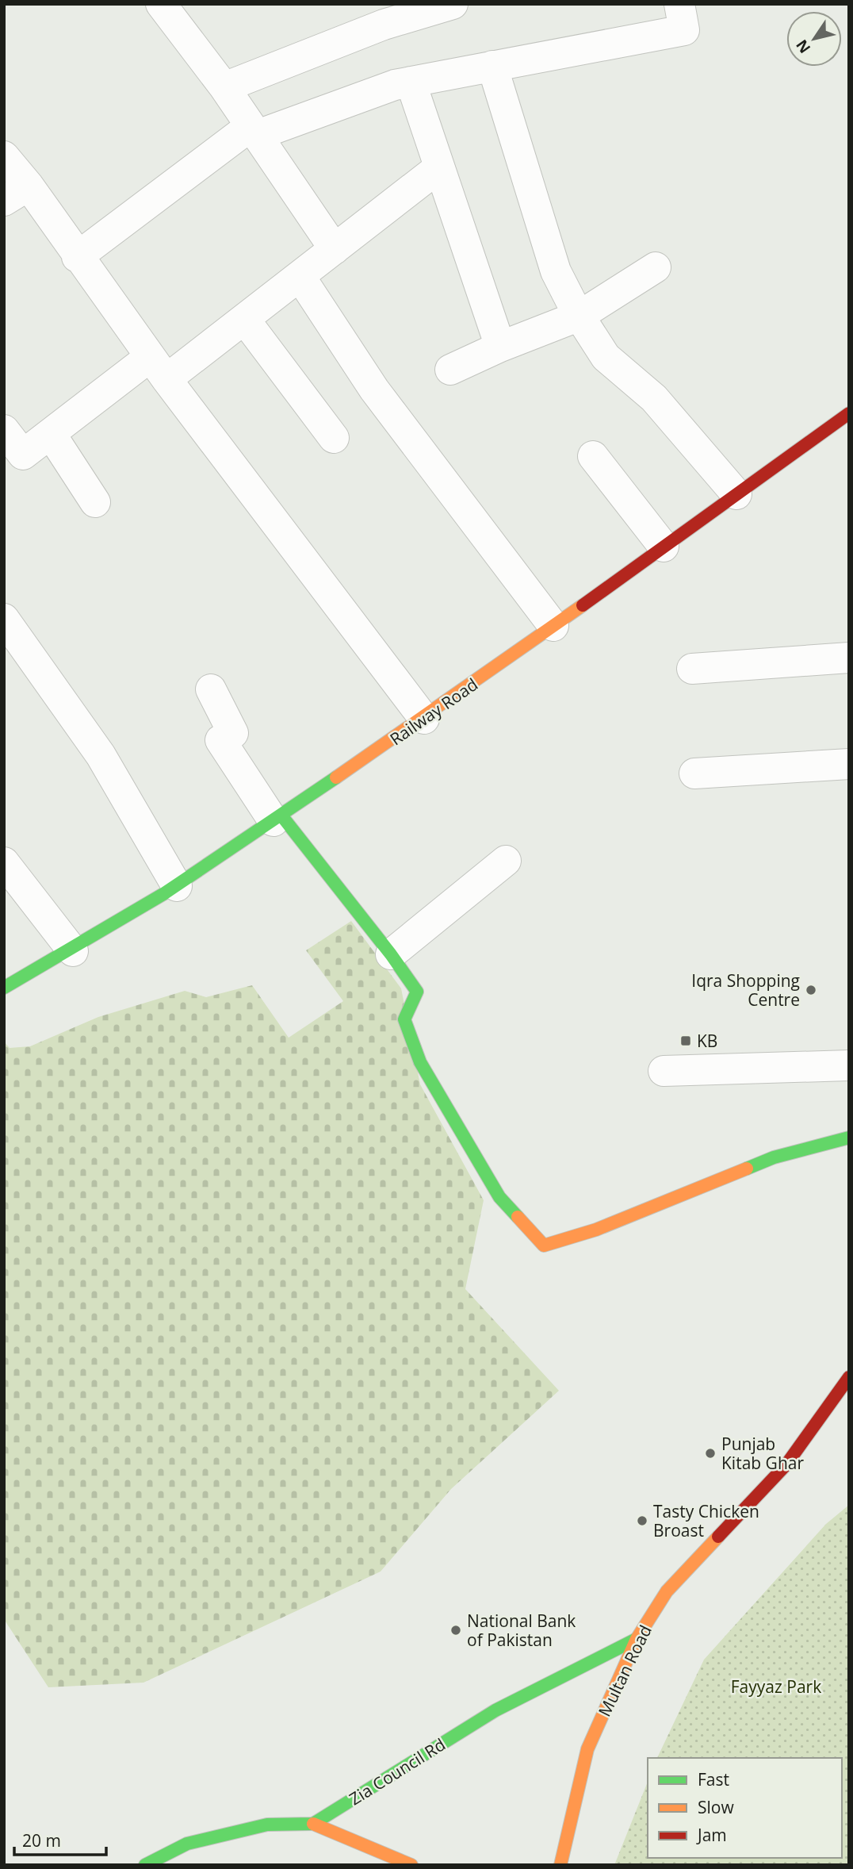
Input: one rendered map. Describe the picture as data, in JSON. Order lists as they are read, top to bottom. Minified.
{"streets":{"main road":["Railway Road","Multan Road","Zia Council Rd"]},"crossings":[["Multan Road","Zia Council Rd"]],"parks":["Fayyaz Park"],"places":{"other":["Iqra Shopping Centre","Punjab Kitab Ghar","Tasty Chicken Broast","National Bank of Pakistan"],"transit":["KB"]},"legend":["Fast","Slow","Jam"],"scale_bar":"20 m","north":"bottom left"}
